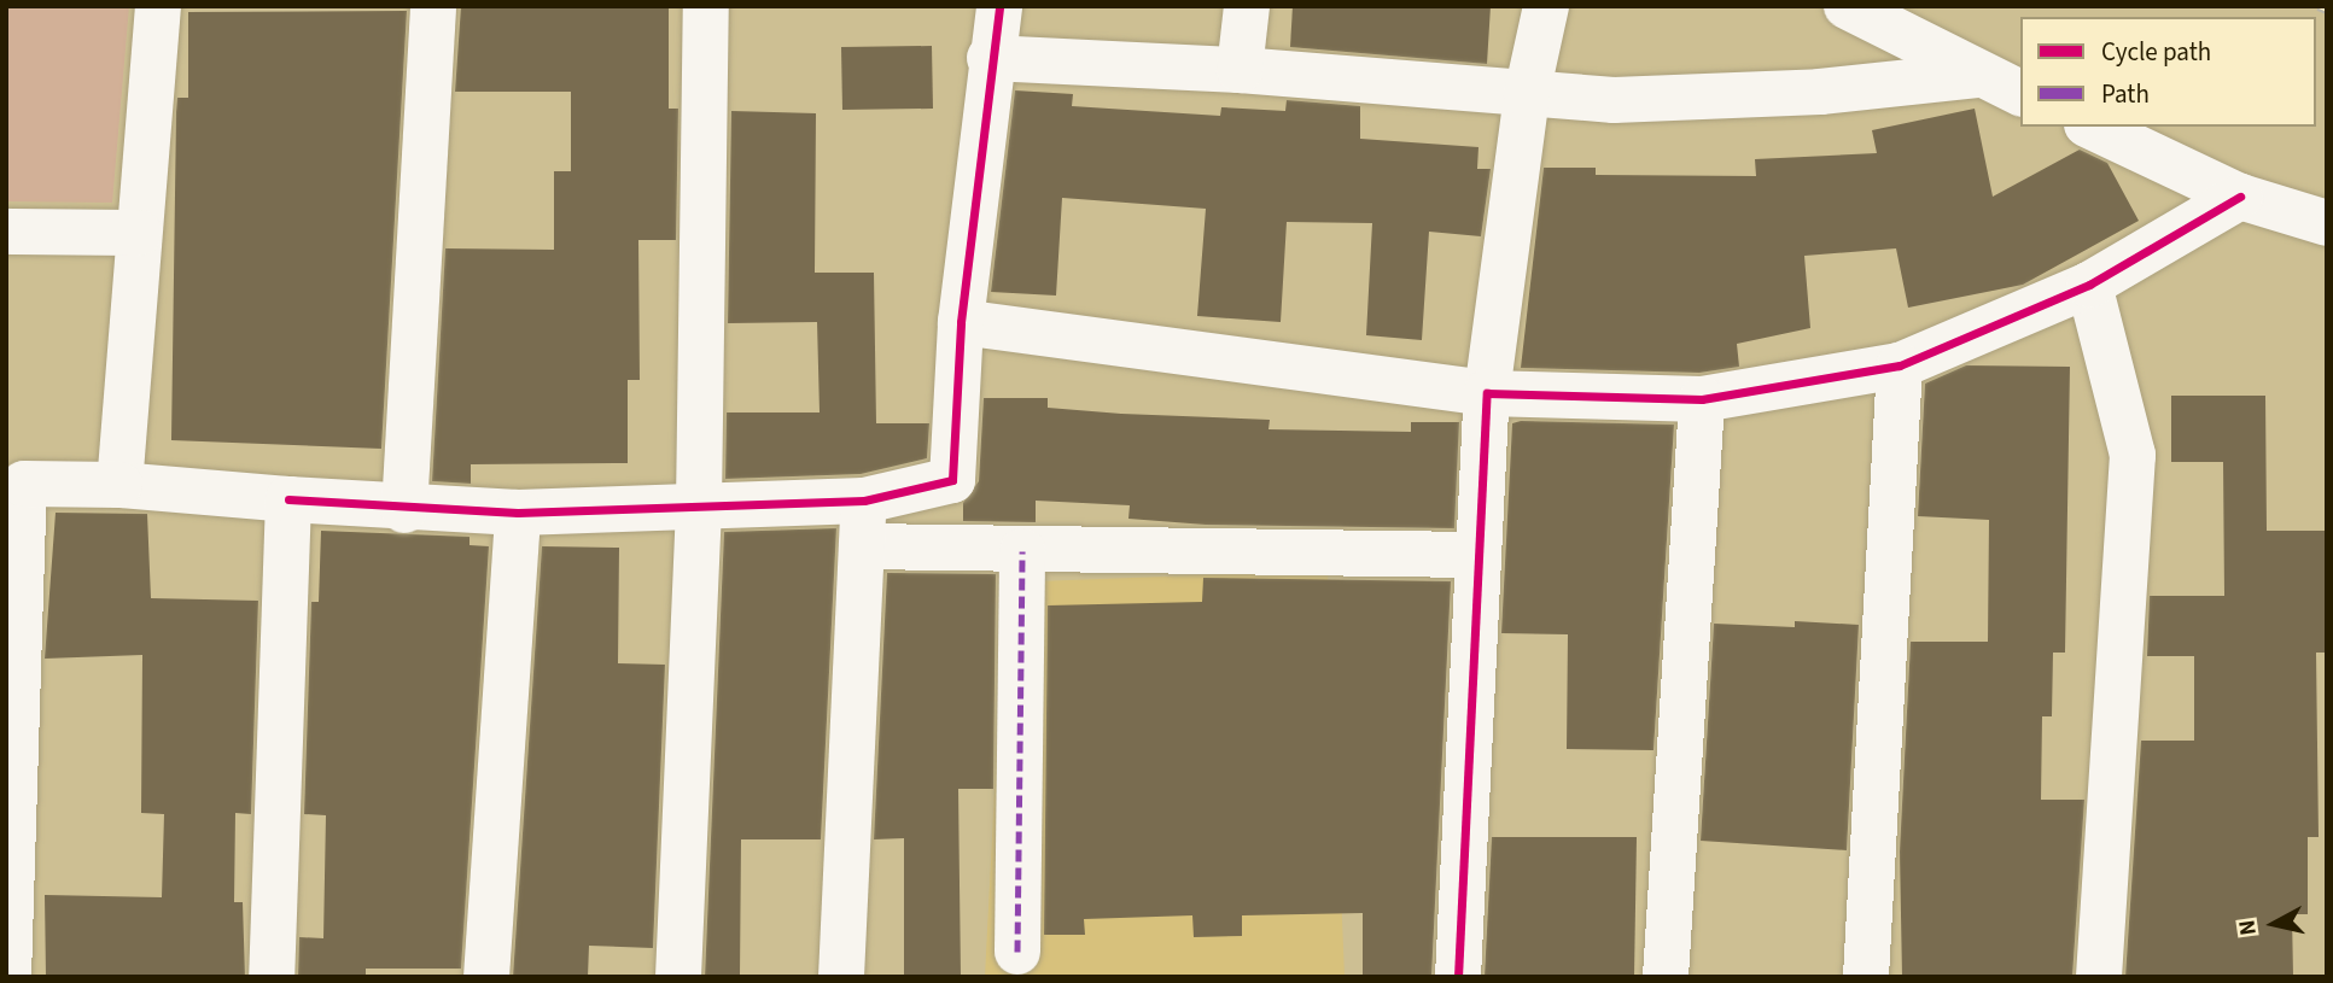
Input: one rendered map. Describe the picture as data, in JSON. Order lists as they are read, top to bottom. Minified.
{"legend":["Cycle path","Path"],"north":"left"}
